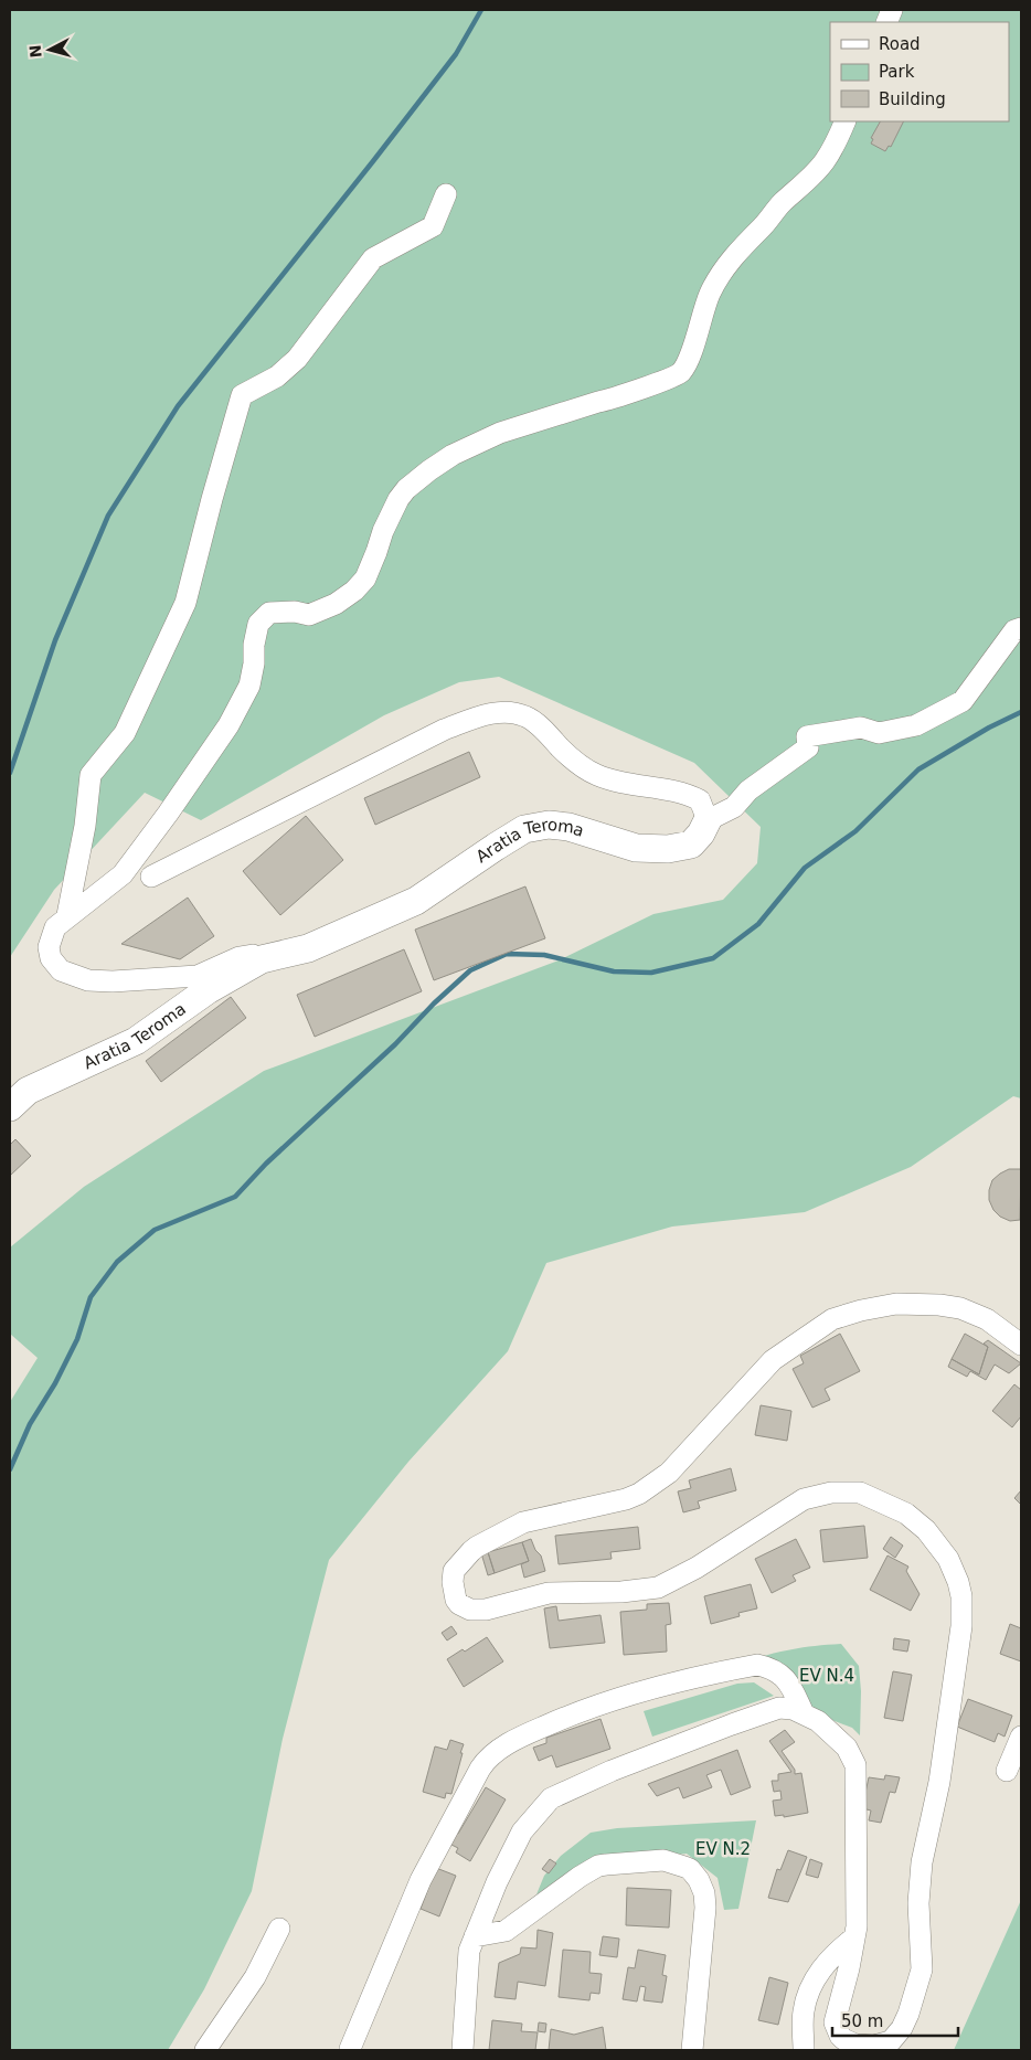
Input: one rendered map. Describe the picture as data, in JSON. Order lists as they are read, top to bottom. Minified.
{"streets":{"main road":["Aratia Teroma"]},"parks":["EV N.4","EV N.2"],"legend":["Road","Park","Building"],"scale_bar":"50 m","north":"left"}
